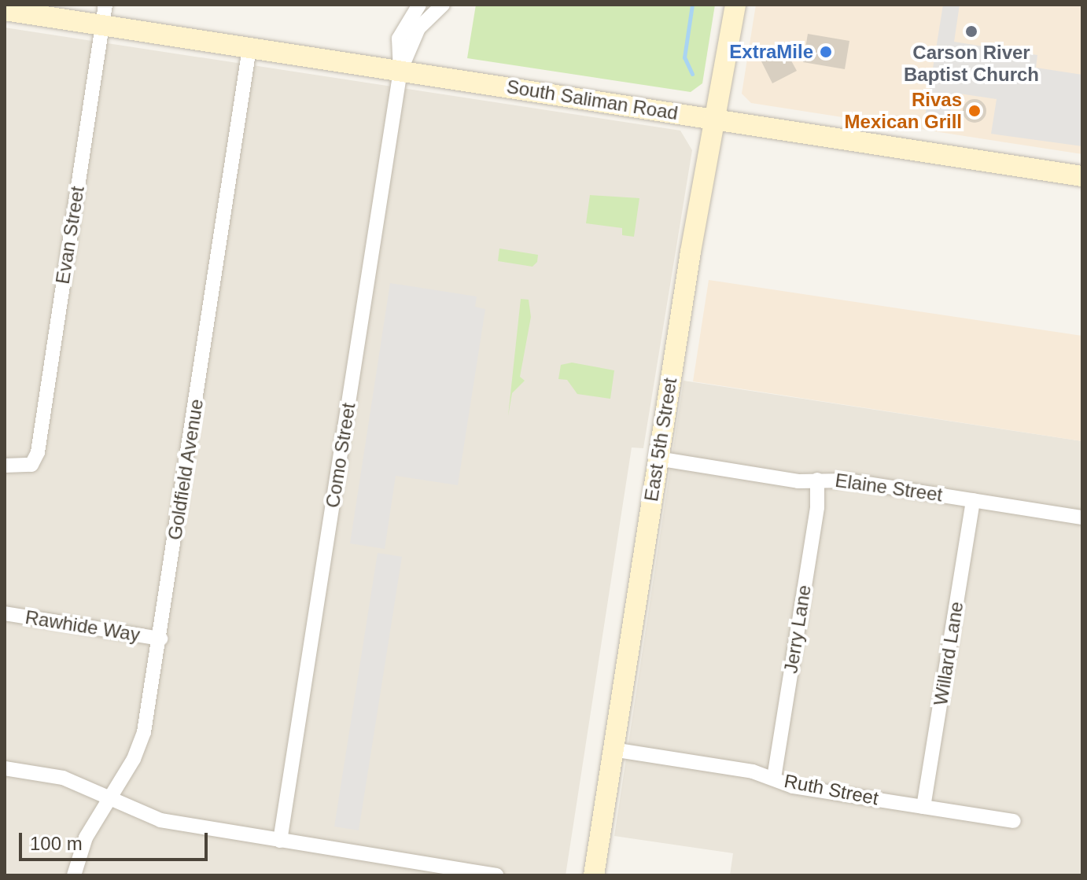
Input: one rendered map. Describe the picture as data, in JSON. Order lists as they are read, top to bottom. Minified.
{"streets":{"main road":["South Saliman Road","East 5th Street"],"street":["Evan Street","Como Street","Goldfield Avenue","Elaine Street","Rawhide Way","Jerry Lane","Willard Lane","Ruth Street"]},"crossings":[["South Saliman Road","Evan Street"],["South Saliman Road","East 5th Street"],["South Saliman Road","Como Street"],["South Saliman Road","Goldfield Avenue"],["East 5th Street","Elaine Street"],["East 5th Street","Ruth Street"],["Goldfield Avenue","Rawhide Way"],["Elaine Street","Jerry Lane"],["Elaine Street","Willard Lane"],["Jerry Lane","Ruth Street"],["Willard Lane","Ruth Street"]],"places":["Carson River Baptist Church","ExtraMile","Rivas Mexican Grill"],"scale_bar":"100 m"}
